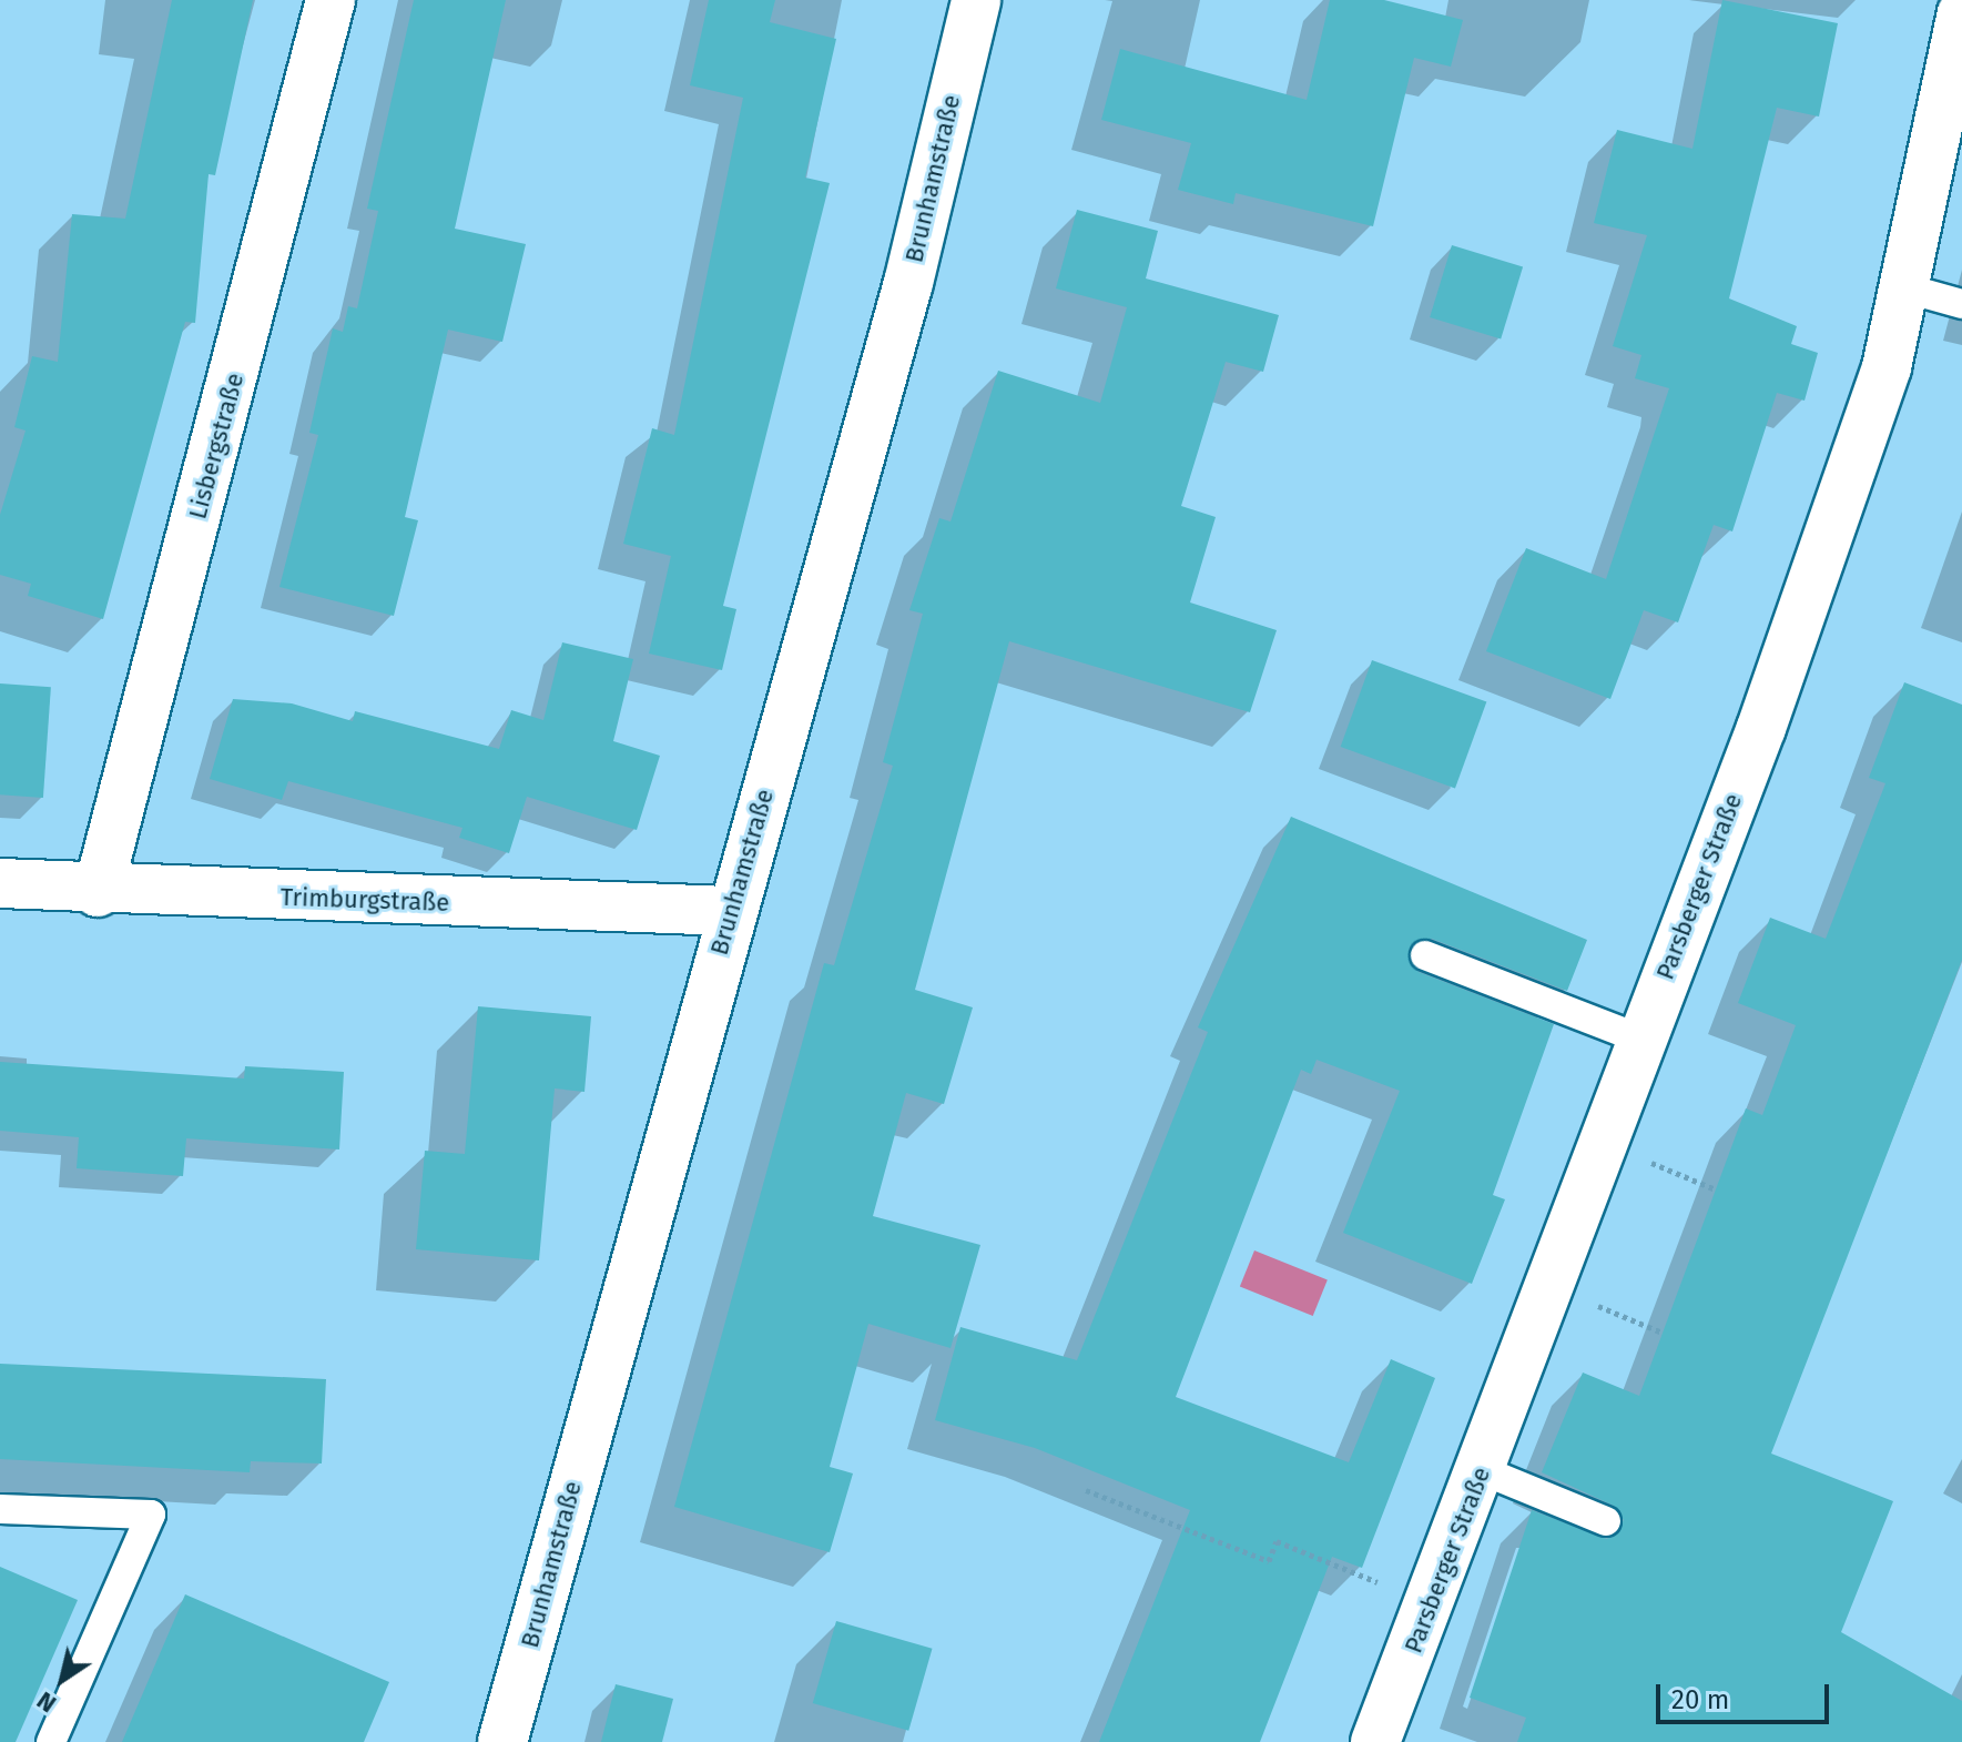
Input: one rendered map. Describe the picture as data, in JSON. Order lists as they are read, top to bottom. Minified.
{"streets":{"street":["Brunhamstraße","Lisbergstraße","Parsberger Straße","Trimburgstraße"]},"crossings":[["Brunhamstraße","Trimburgstraße"],["Lisbergstraße","Trimburgstraße"]],"scale_bar":"20 m","north":"bottom left"}
